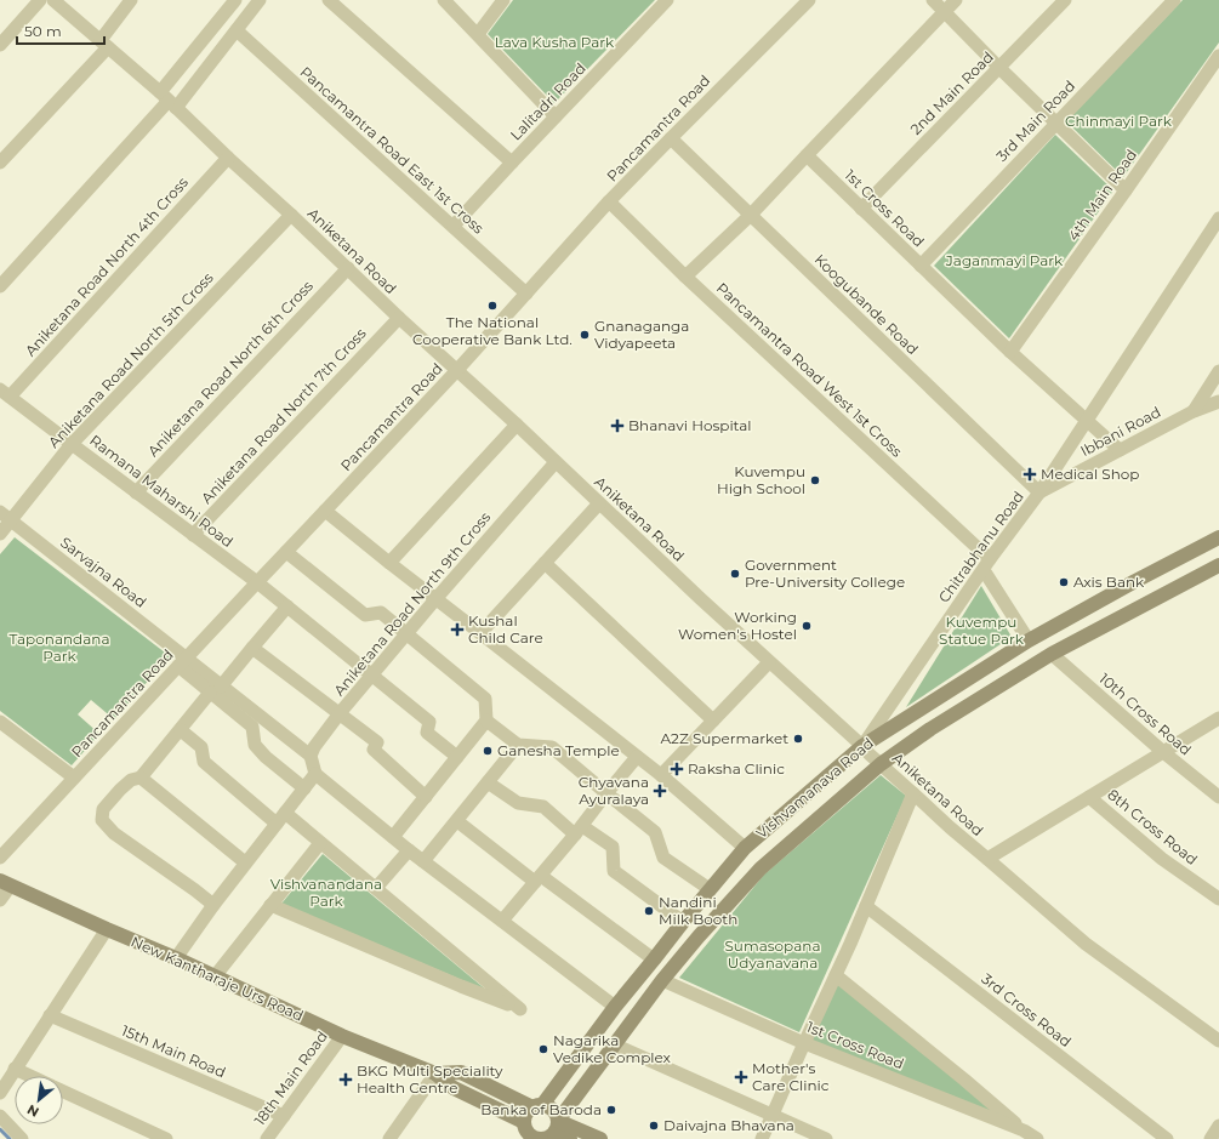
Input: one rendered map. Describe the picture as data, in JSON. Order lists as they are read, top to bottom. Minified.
{"streets":{"main road":["Vishvamanava Road","New Kantharaje Urs Road"],"street":["2nd Main Road","Lalitadri Road","3rd Main Road","Pancamantra Road","Pancamantra Road East 1st Cross","4th Main Road","1st Cross Road","Aniketana Road","Aniketana Road North 4th Cross","Koogubande Road","Aniketana Road North 5th Cross","Aniketana Road North 6th Cross","Pancamantra Road West 1st Cross","Aniketana Road North 7th Cross","Ibbani Road","Ramana Maharshi Road","Chitrabhanu Road","Sarvajna Road","Aniketana Road North 9th Cross","10th Cross Road","8th Cross Road","3rd Cross Road","15th Main Road","18th Main Road"]},"crossings":[["2nd Main Road","1st Cross Road"],["Lalitadri Road","Pancamantra Road East 1st Cross"],["3rd Main Road","1st Cross Road"],["Pancamantra Road","Pancamantra Road East 1st Cross"],["Pancamantra Road","Aniketana Road"],["Pancamantra Road","Koogubande Road"],["Pancamantra Road","Pancamantra Road West 1st Cross"],["Pancamantra Road","Ramana Maharshi Road"],["Pancamantra Road","Sarvajna Road"],["4th Main Road","1st Cross Road"],["1st Cross Road","Ibbani Road"],["1st Cross Road","Chitrabhanu Road"],["1st Cross Road","Vishvamanava Road"],["Aniketana Road","Aniketana Road North 4th Cross"],["Aniketana Road","Aniketana Road North 5th Cross"],["Aniketana Road","Aniketana Road North 6th Cross"],["Aniketana Road","Aniketana Road North 7th Cross"],["Aniketana Road","Chitrabhanu Road"],["Aniketana Road","Aniketana Road North 9th Cross"],["Aniketana Road","Vishvamanava Road"],["Aniketana Road North 4th Cross","Ramana Maharshi Road"],["Koogubande Road","Ibbani Road"],["Koogubande Road","Chitrabhanu Road"],["Aniketana Road North 5th Cross","Ramana Maharshi Road"],["Aniketana Road North 5th Cross","Sarvajna Road"],["Aniketana Road North 6th Cross","Ramana Maharshi Road"],["Pancamantra Road West 1st Cross","Chitrabhanu Road"],["Pancamantra Road West 1st Cross","Vishvamanava Road"],["Aniketana Road North 7th Cross","Ramana Maharshi Road"],["Ibbani Road","Chitrabhanu Road"],["Ramana Maharshi Road","Aniketana Road North 9th Cross"],["Chitrabhanu Road","Vishvamanava Road"],["10th Cross Road","Vishvamanava Road"],["Vishvamanava Road","New Kantharaje Urs Road"],["New Kantharaje Urs Road","18th Main Road"],["15th Main Road","18th Main Road"]],"parks":["Lava Kusha Park","Chinmayi Park","Jaganmayi Park","Kuvempu Statue Park","Taponandana Park","Vishvanandana Park","Sumasopana Udyanavana"],"places":{"other":["The National Cooperative Bank Ltd.","Gnanaganga Vidyapeeta","Kuvempu High School","Government Pre-University College","Axis Bank","Working Women's Hostel","A2Z Supermarket","Ganesha Temple","Nandini Milk Booth","Nagarika Vedike Complex","Banka of Baroda","Daivajna Bhavana"],"health":["Bhanavi Hospital","Medical Shop","Kushal Child Care","Raksha Clinic","Chyavana Ayuralaya","Mother's Care Clinic","BKG Multi Speciality Health Centre"]},"scale_bar":"50 m","north":"bottom left"}
